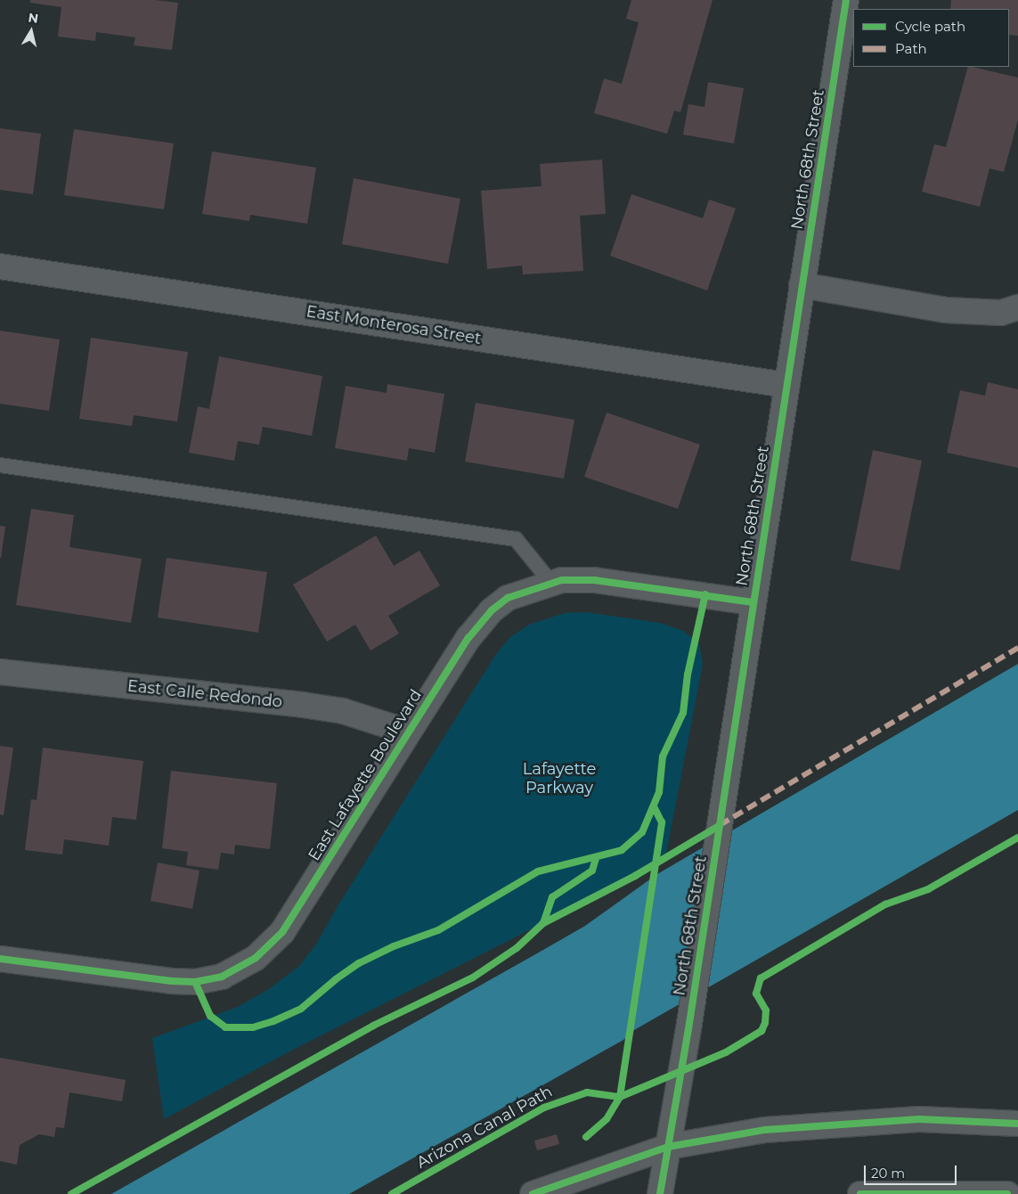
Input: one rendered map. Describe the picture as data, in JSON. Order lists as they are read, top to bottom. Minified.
{"streets":{"street":["North 68th Street","East Monterosa Street","East Calle Redondo","East Lafayette Boulevard"],"cycle path":["Arizona Canal Path"]},"crossings":[["North 68th Street","East Monterosa Street"],["North 68th Street","East Lafayette Boulevard"],["East Calle Redondo","East Lafayette Boulevard"]],"parks":["Lafayette Parkway"],"legend":["Cycle path","Path"],"scale_bar":"20 m","north":"top"}
